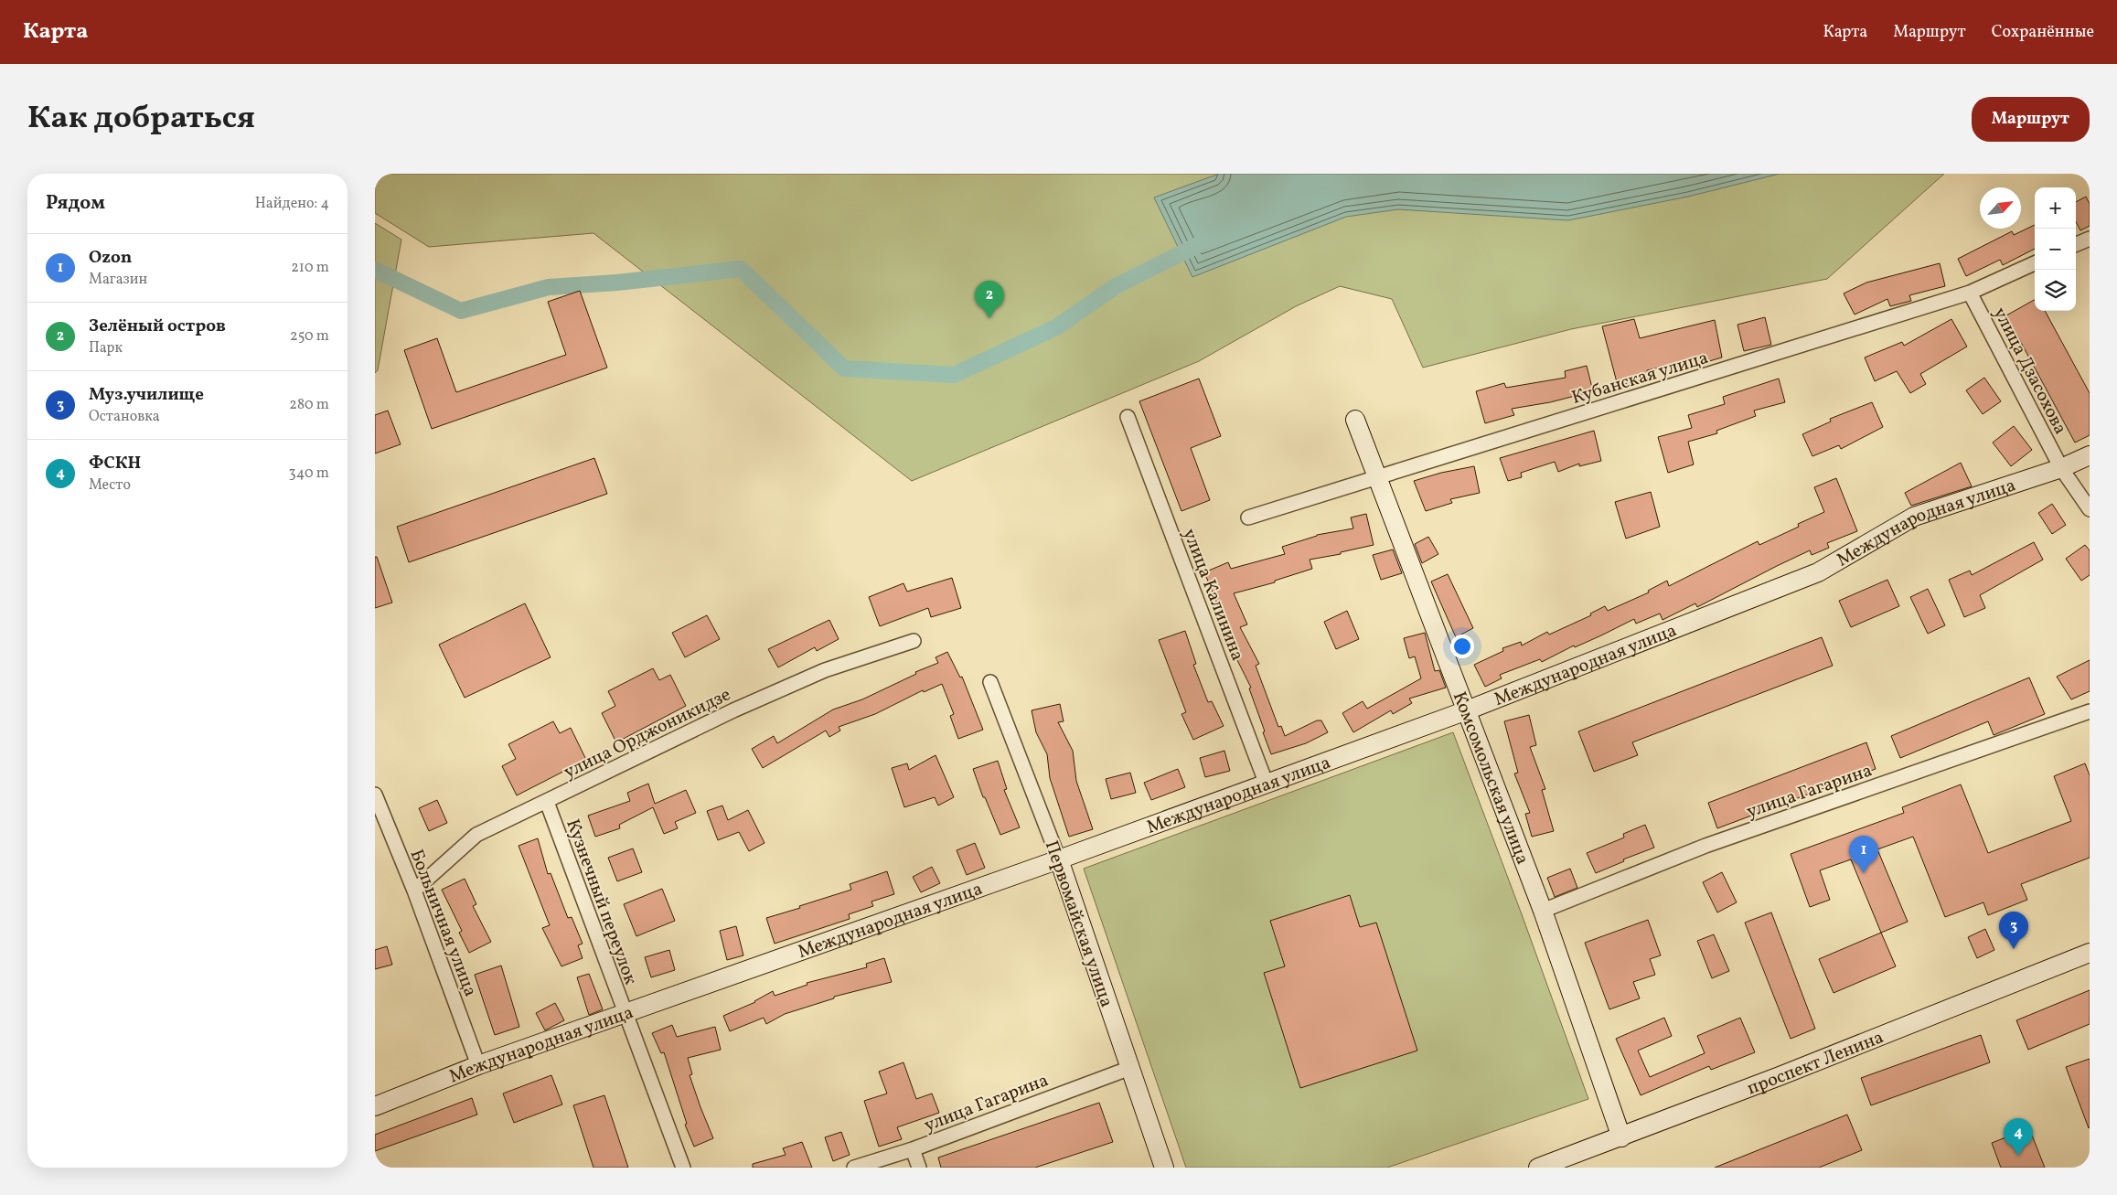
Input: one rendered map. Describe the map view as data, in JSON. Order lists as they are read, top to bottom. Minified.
{"streets":{"main road":["Международная улица","Комсомольская улица","Первомайская улица","проспект Ленина"],"street":["улица Дзасохова","Кубанская улица","улица Калинина","улица Орджоникидзе","улица Гагарина","Кузнечный переулок","Больничная улица"]},"crossings":[["улица Дзасохова","Кубанская улица"],["улица Дзасохова","Международная улица"],["Кубанская улица","Комсомольская улица"],["Международная улица","улица Калинина"],["Международная улица","Комсомольская улица"],["Международная улица","Кузнечный переулок"],["Международная улица","Больничная улица"],["Международная улица","Первомайская улица"],["улица Орджоникидзе","Кузнечный переулок"],["улица Орджоникидзе","Больничная улица"],["Комсомольская улица","улица Гагарина"],["Комсомольская улица","проспект Ленина"],["улица Гагарина","Первомайская улица"]],"north":"top right","page":{"header":"Карта","nav":["Карта","Маршрут","Сохранённые"],"title":"Как добраться","buttons":"Маршрут","heading":["Рядом","Найдено: 4"],"map_buttons":["+","−"],"list":[{"mark":"1","name":"Ozon","note":"Магазин","value":"210 m"},{"mark":"2","name":"Зелёный остров","note":"Парк","value":"250 m"},{"mark":"3","name":"Муз.училище","note":"Остановка","value":"280 m"},{"mark":"4","name":"ФСКН","note":"Место","value":"340 m"}],"pins":["2","1","3","4"]}}
